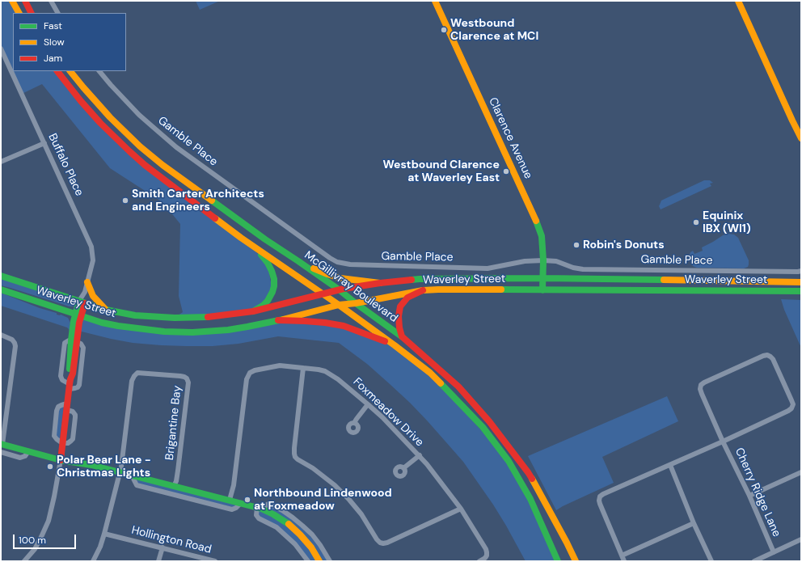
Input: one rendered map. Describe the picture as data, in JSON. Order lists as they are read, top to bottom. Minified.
{"streets":{"main road":["Clarence Avenue","Waverley Street","McGillivray Boulevard"],"street":["Gamble Place","Buffalo Place","Foxmeadow Drive","Brigantine Bay","Cherry Ridge Lane","Hollington Road"]},"crossings":[["Clarence Avenue","Gamble Place"],["Clarence Avenue","Waverley Street"],["Buffalo Place","Waverley Street"],["Waverley Street","McGillivray Boulevard"]],"places":["Westbound Clarence at MCI","Westbound Clarence at Waverley East","Smith Carter Architects and Engineers","Equinix IBX (WI1)","Robin's Donuts","Polar Bear Lane - Christmas Lights","Northbound Lindenwood at Foxmeadow"],"legend":["Fast","Slow","Jam"],"scale_bar":"100 m"}
